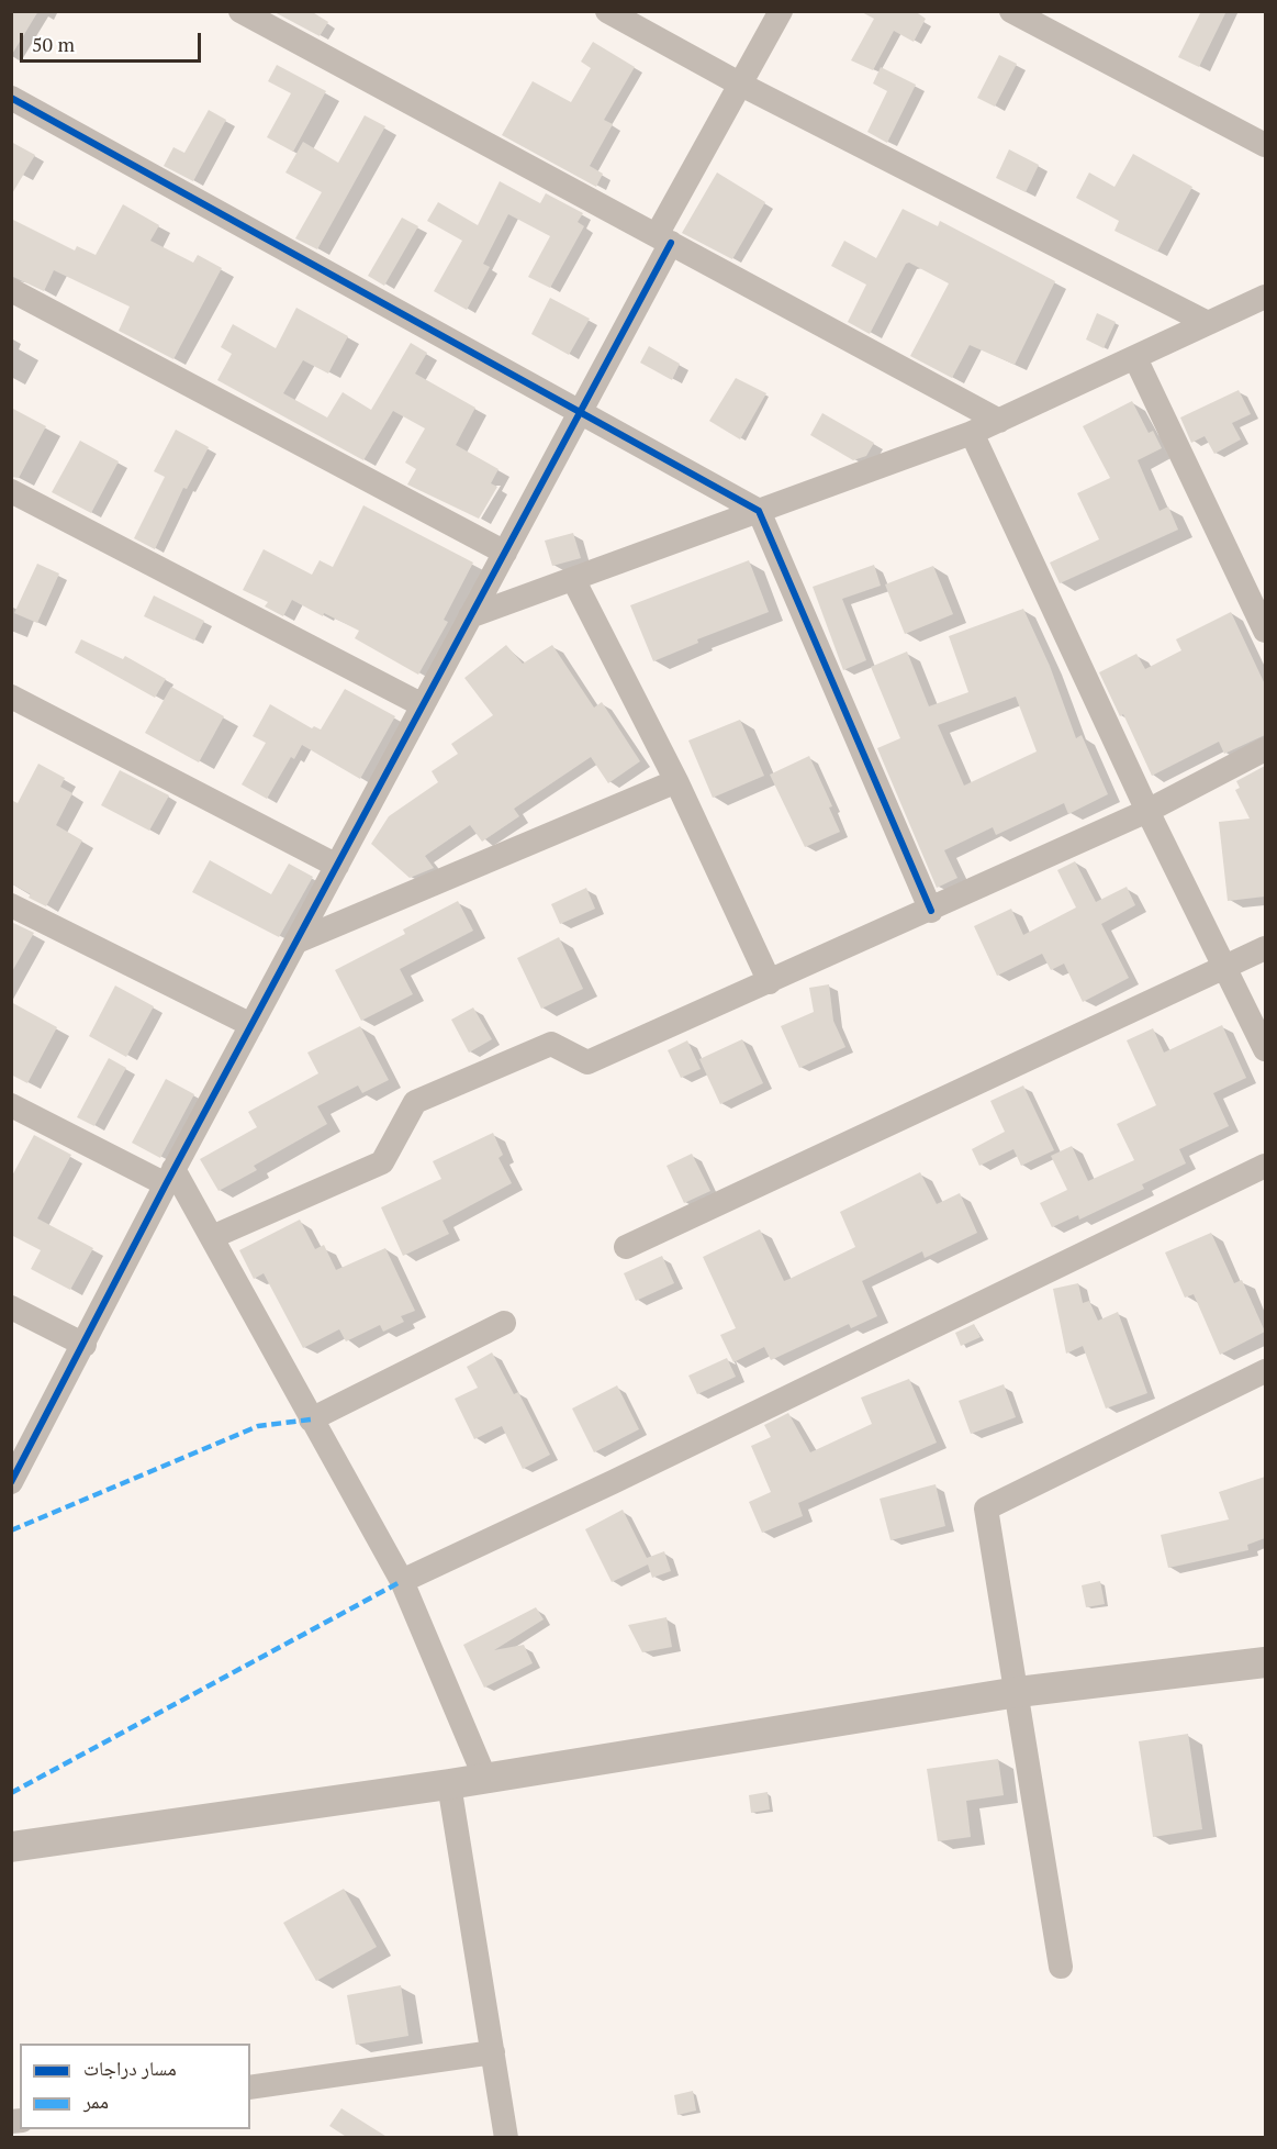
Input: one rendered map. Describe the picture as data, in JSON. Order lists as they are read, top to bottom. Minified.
{"legend":["مسار دراجات","ممر"],"scale_bar":"50 m"}
